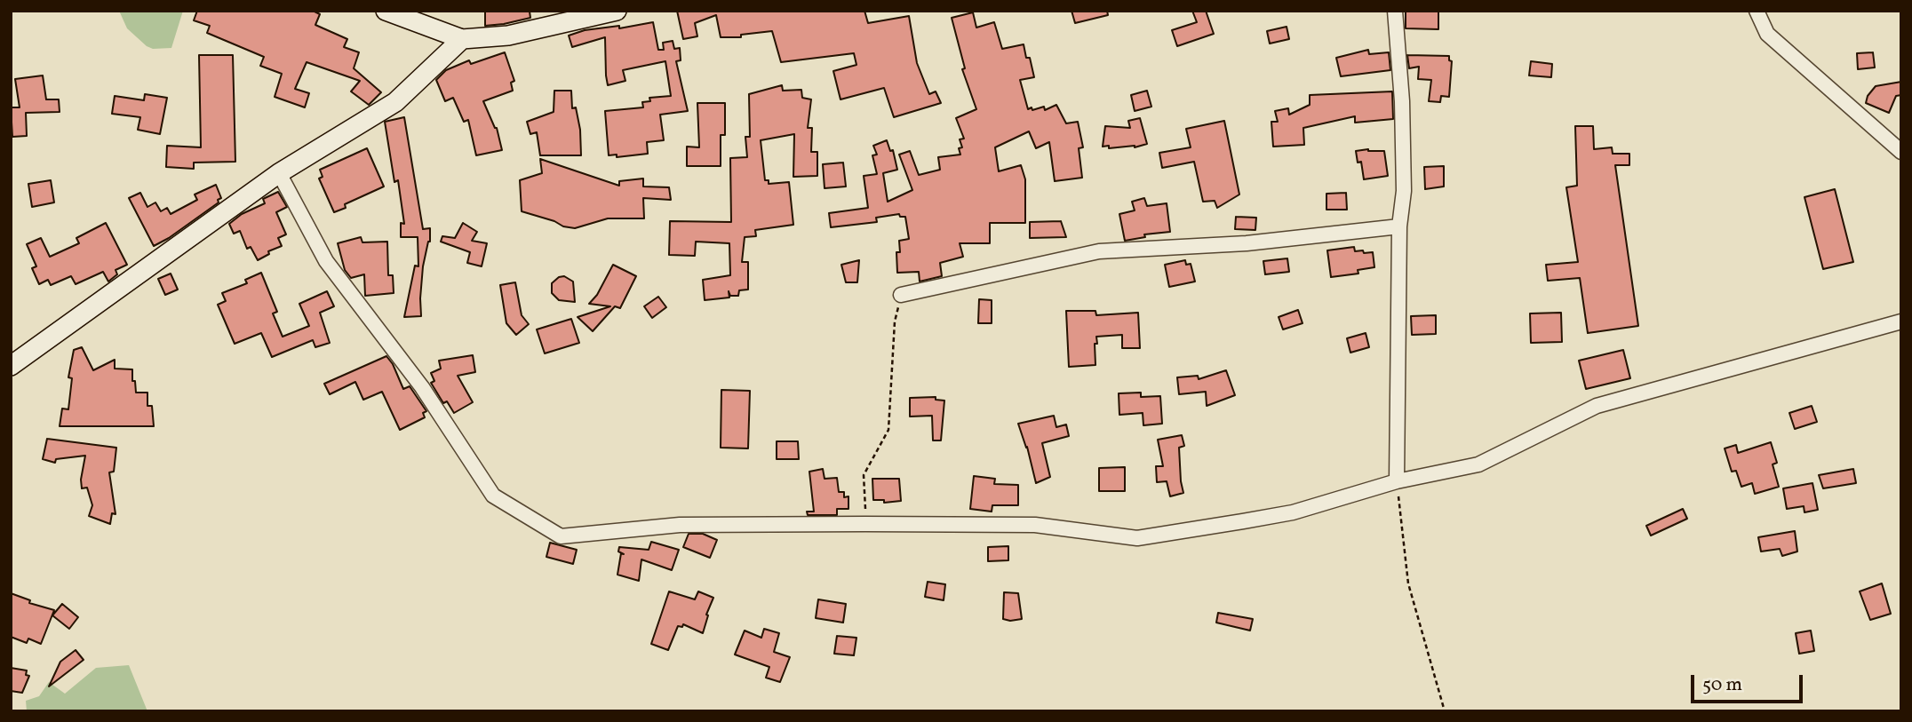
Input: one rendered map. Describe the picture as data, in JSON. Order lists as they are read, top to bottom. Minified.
{"scale_bar":"50 m"}
